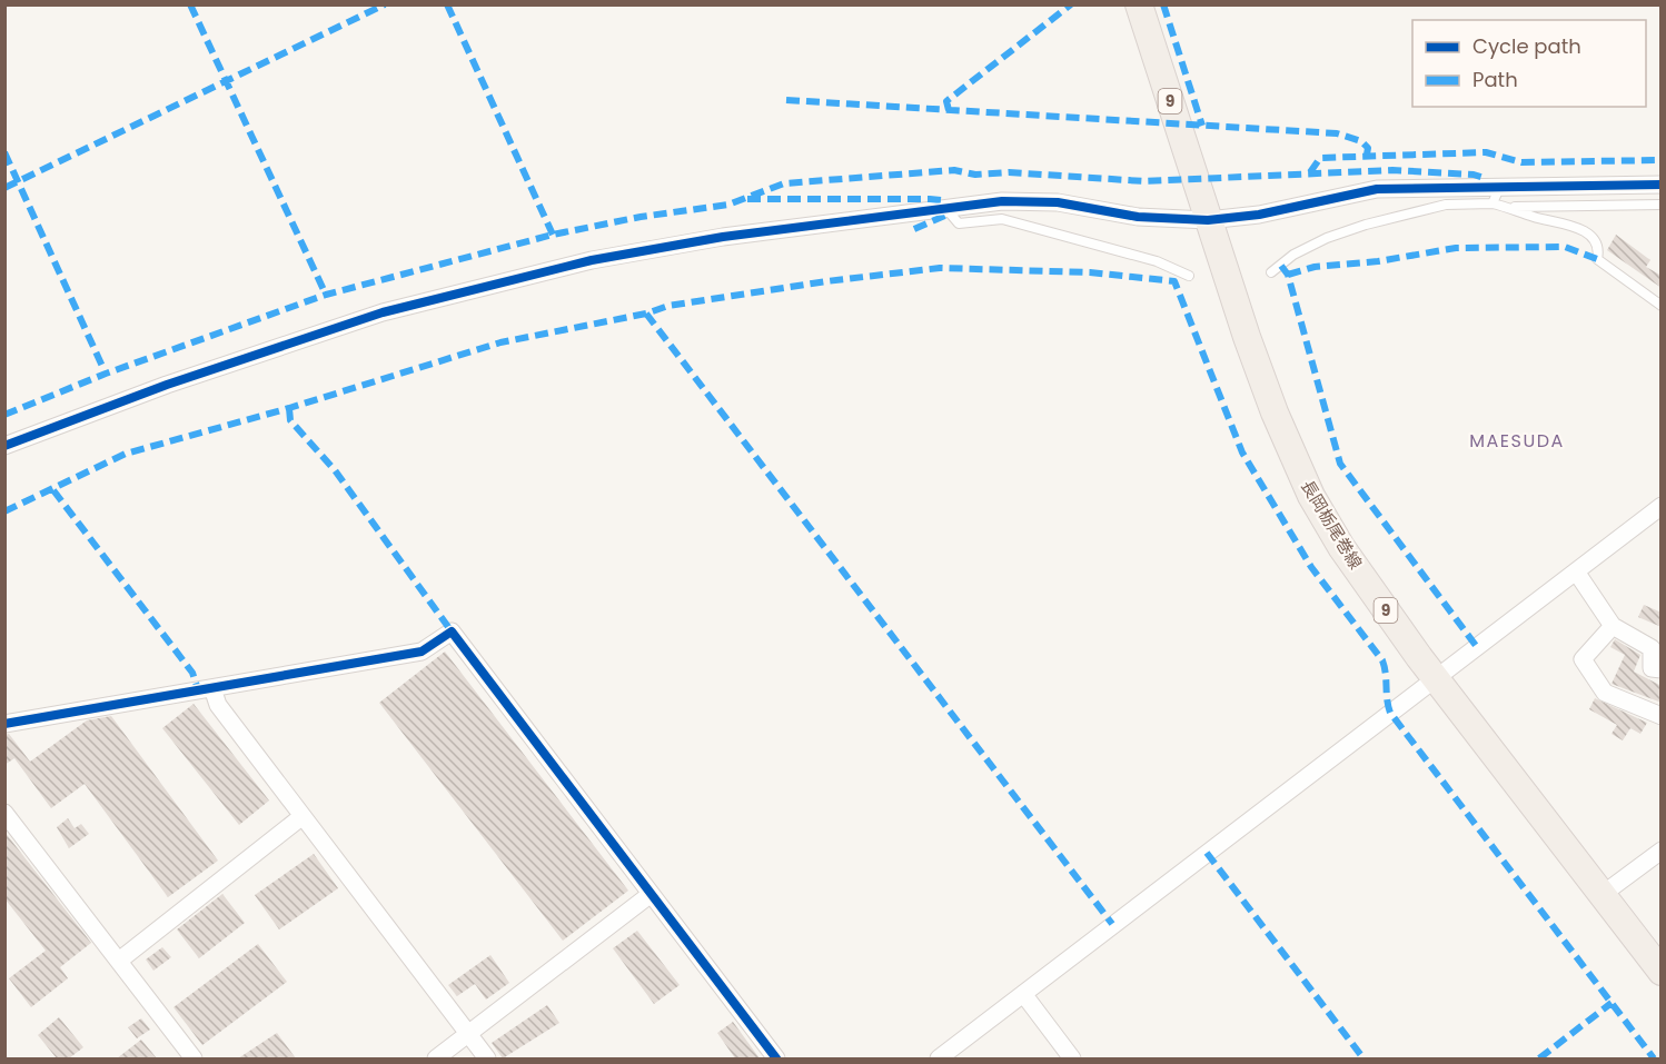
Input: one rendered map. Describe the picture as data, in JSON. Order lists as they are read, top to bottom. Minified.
{"streets":{"main road":["9","長岡栃尾巻線"]},"districts":["MAESUDA"],"legend":["Cycle path","Path"]}
